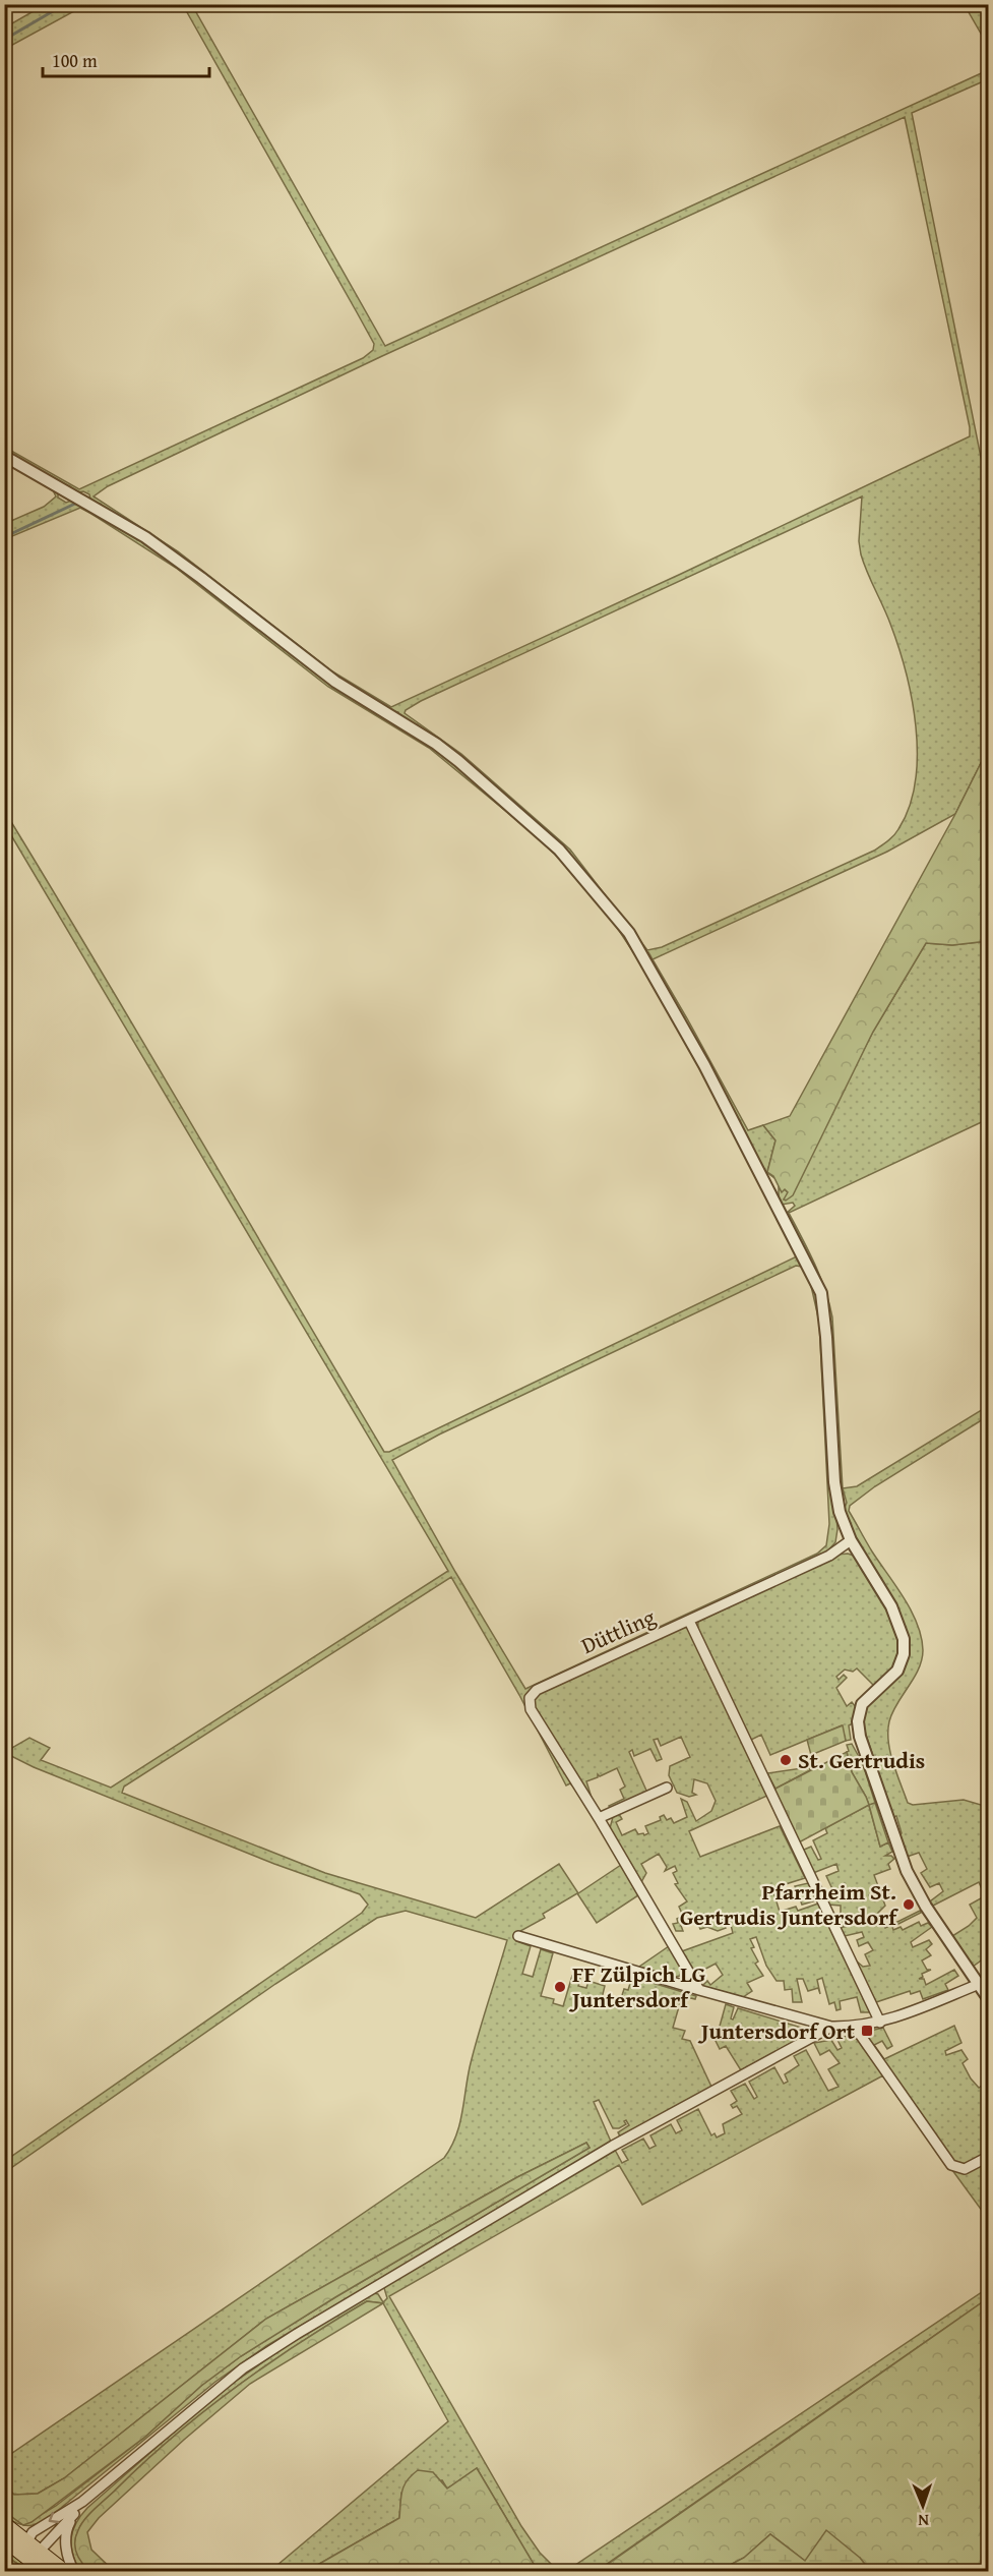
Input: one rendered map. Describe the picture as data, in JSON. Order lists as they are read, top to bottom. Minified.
{"streets":{"street":["Düttling"]},"places":{"other":["St. Gertrudis","Pfarrheim St. Gertrudis Juntersdorf","FF Zülpich LG Juntersdorf"],"transit":["Juntersdorf Ort"]},"scale_bar":"100 m","north":"bottom"}
